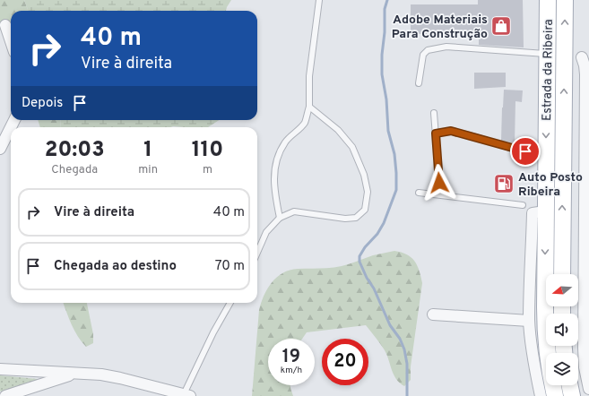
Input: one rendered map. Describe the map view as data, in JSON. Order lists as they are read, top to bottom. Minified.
{"streets":{"main road":["Estrada da Ribeira"]},"places":{"shop":["Adobe Materiais Para Construção"],"fuel station":["Auto Posto Ribeira"]},"north":"left","page":{"turn":["40 m","Vire à direita"],"then":"Depois","eta":["20:03","Chegada","1","min","110","m"],"list":[{"name":"Vire à direita","value":"40 m"},{"name":"Chegada ao destino","value":"70 m"}],"speed":"19 km/h","limit":"20"}}
